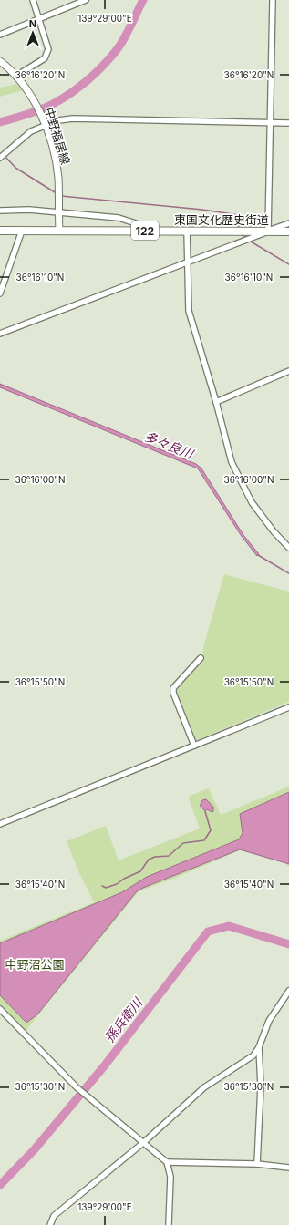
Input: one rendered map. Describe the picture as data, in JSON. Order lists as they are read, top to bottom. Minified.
{"streets":{"highway":["東国文化歴史街道","122"],"main road":["中野福居線"]},"crossings":[["中野福居線","東国文化歴史街道"]],"water":["多々良川","孫兵衛川"],"parks":["中野沼公園"],"north":"top","coordinates":["139°29'00\"E","36°16'20\"N","36°16'10\"N","36°16'00\"N","36°15'50\"N","36°15'40\"N","36°15'30\"N"]}
